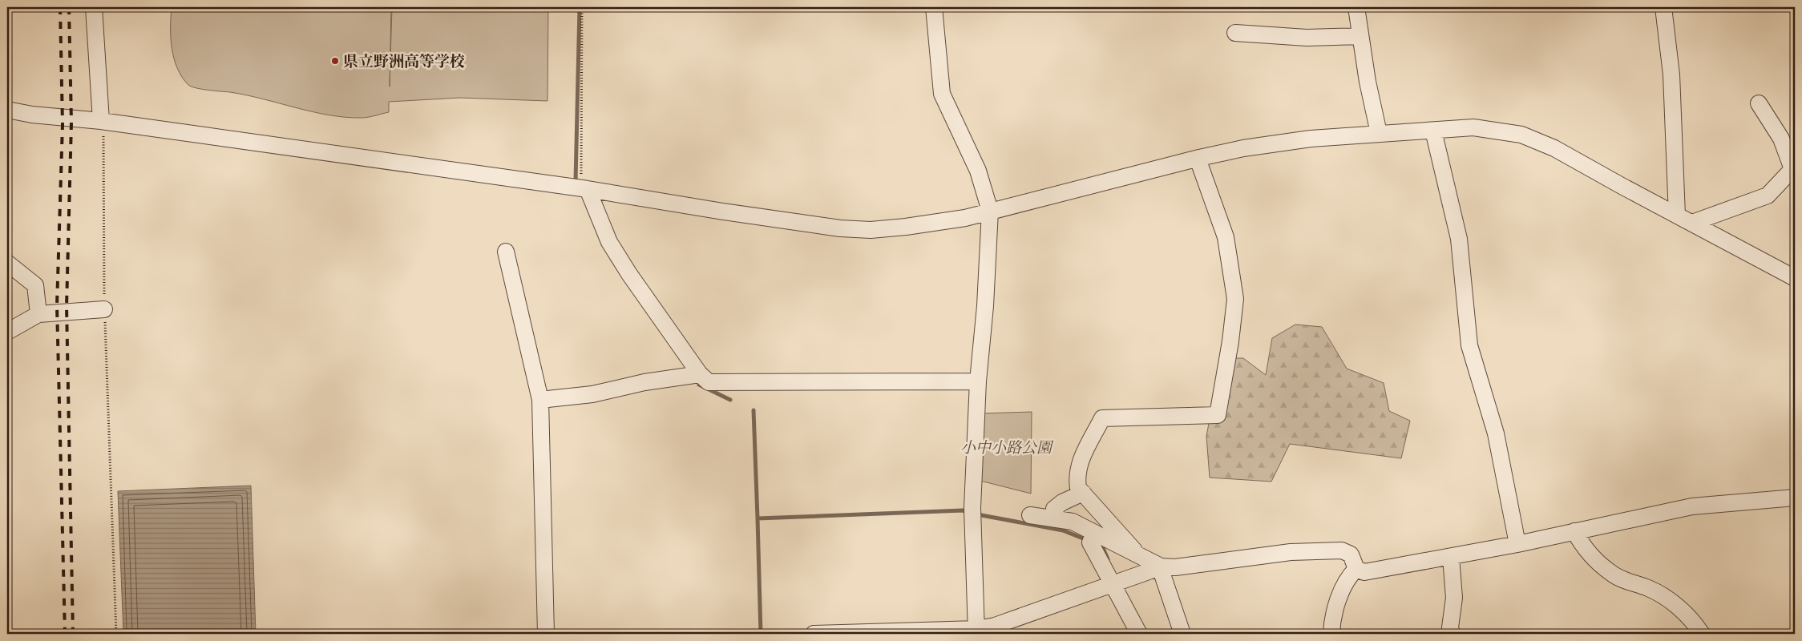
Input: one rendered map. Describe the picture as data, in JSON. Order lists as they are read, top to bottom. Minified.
{"parks":["小中小路公園"],"places":["県立野洲高等学校"]}
